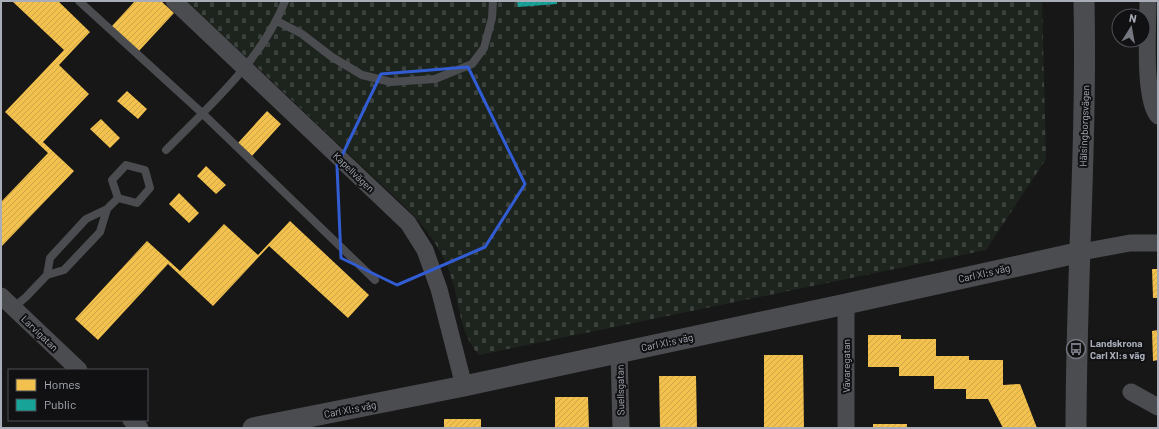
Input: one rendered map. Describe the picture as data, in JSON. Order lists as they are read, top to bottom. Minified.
{"streets":{"street":["Hälsingborgsvägen","Kapellvägen","Carl XI:s väg","Larvigatan","Vävaregatan","Suellsgatan"]},"crossings":[["Hälsingborgsvägen","Carl XI:s väg"],["Kapellvägen","Carl XI:s väg"],["Carl XI:s väg","Vävaregatan"],["Carl XI:s väg","Suellsgatan"]],"places":{"bus stop":["Landskrona Carl XI:s väg"]},"legend":["Homes","Public"],"north":"top"}
